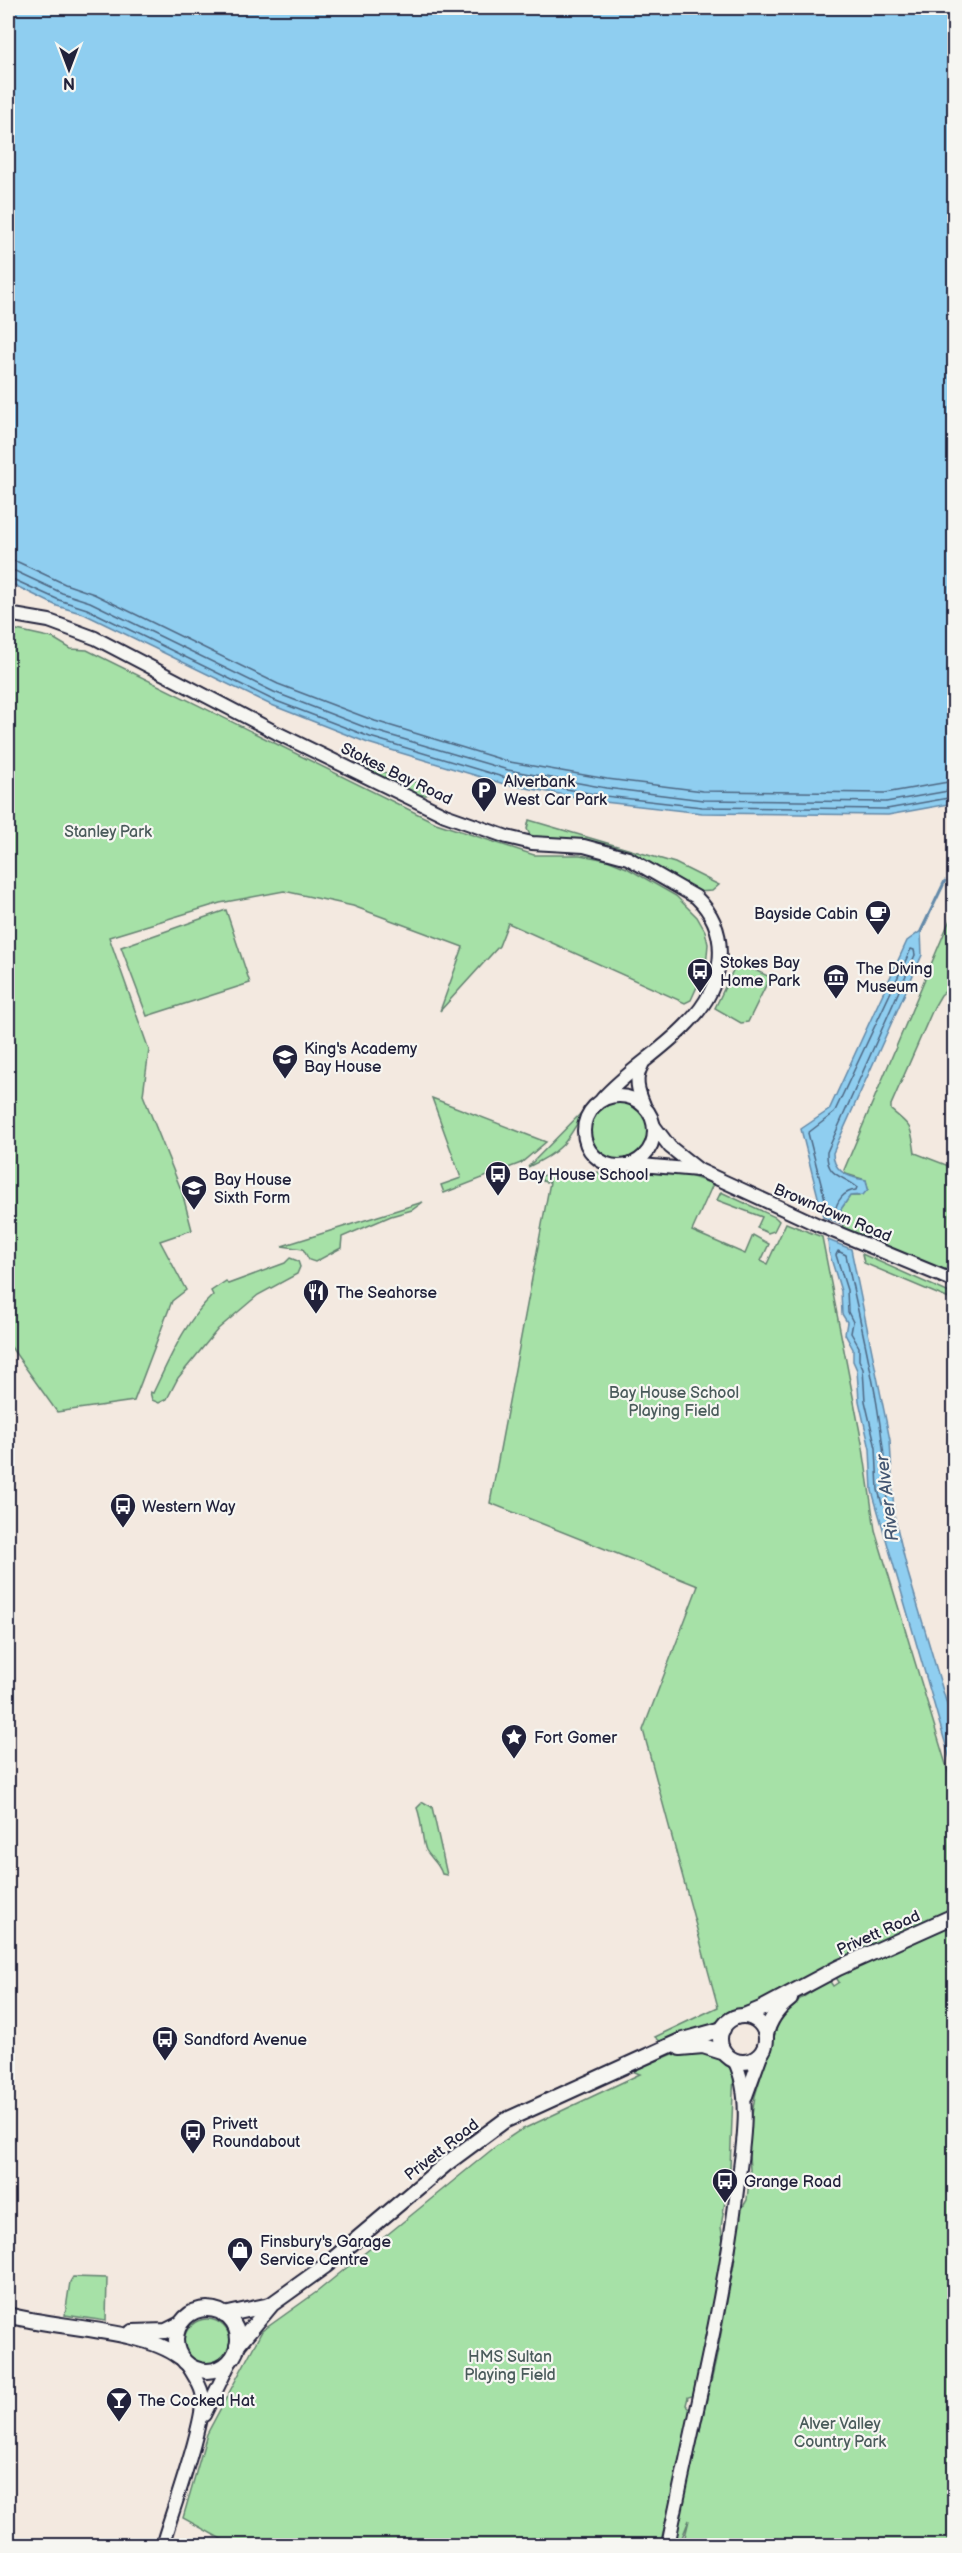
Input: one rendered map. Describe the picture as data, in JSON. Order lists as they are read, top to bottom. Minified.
{"streets":{"main road":["Privett Road"],"street":["Stokes Bay Road","Browndown Road"]},"crossings":[["Stokes Bay Road","Browndown Road"]],"water":["River Alver"],"parks":["Stanley Park","Bay House School Playing Field","HMS Sultan Playing Field","Alver Valley Country Park"],"places":{"parking":["Alverbank West Car Park"],"cafe":["Bayside Cabin"],"bus stop":["Stokes Bay Home Park","Bay House School","Western Way","Sandford Avenue","Privett Roundabout","Grange Road"],"museum":["The Diving Museum"],"school or university":["King's Academy Bay House","Bay House Sixth Form"],"restaurant":["The Seahorse"],"place":["Fort Gomer"],"shop":["Finsbury's Garage Service Centre"],"bar":["The Cocked Hat"]},"north":"bottom"}
